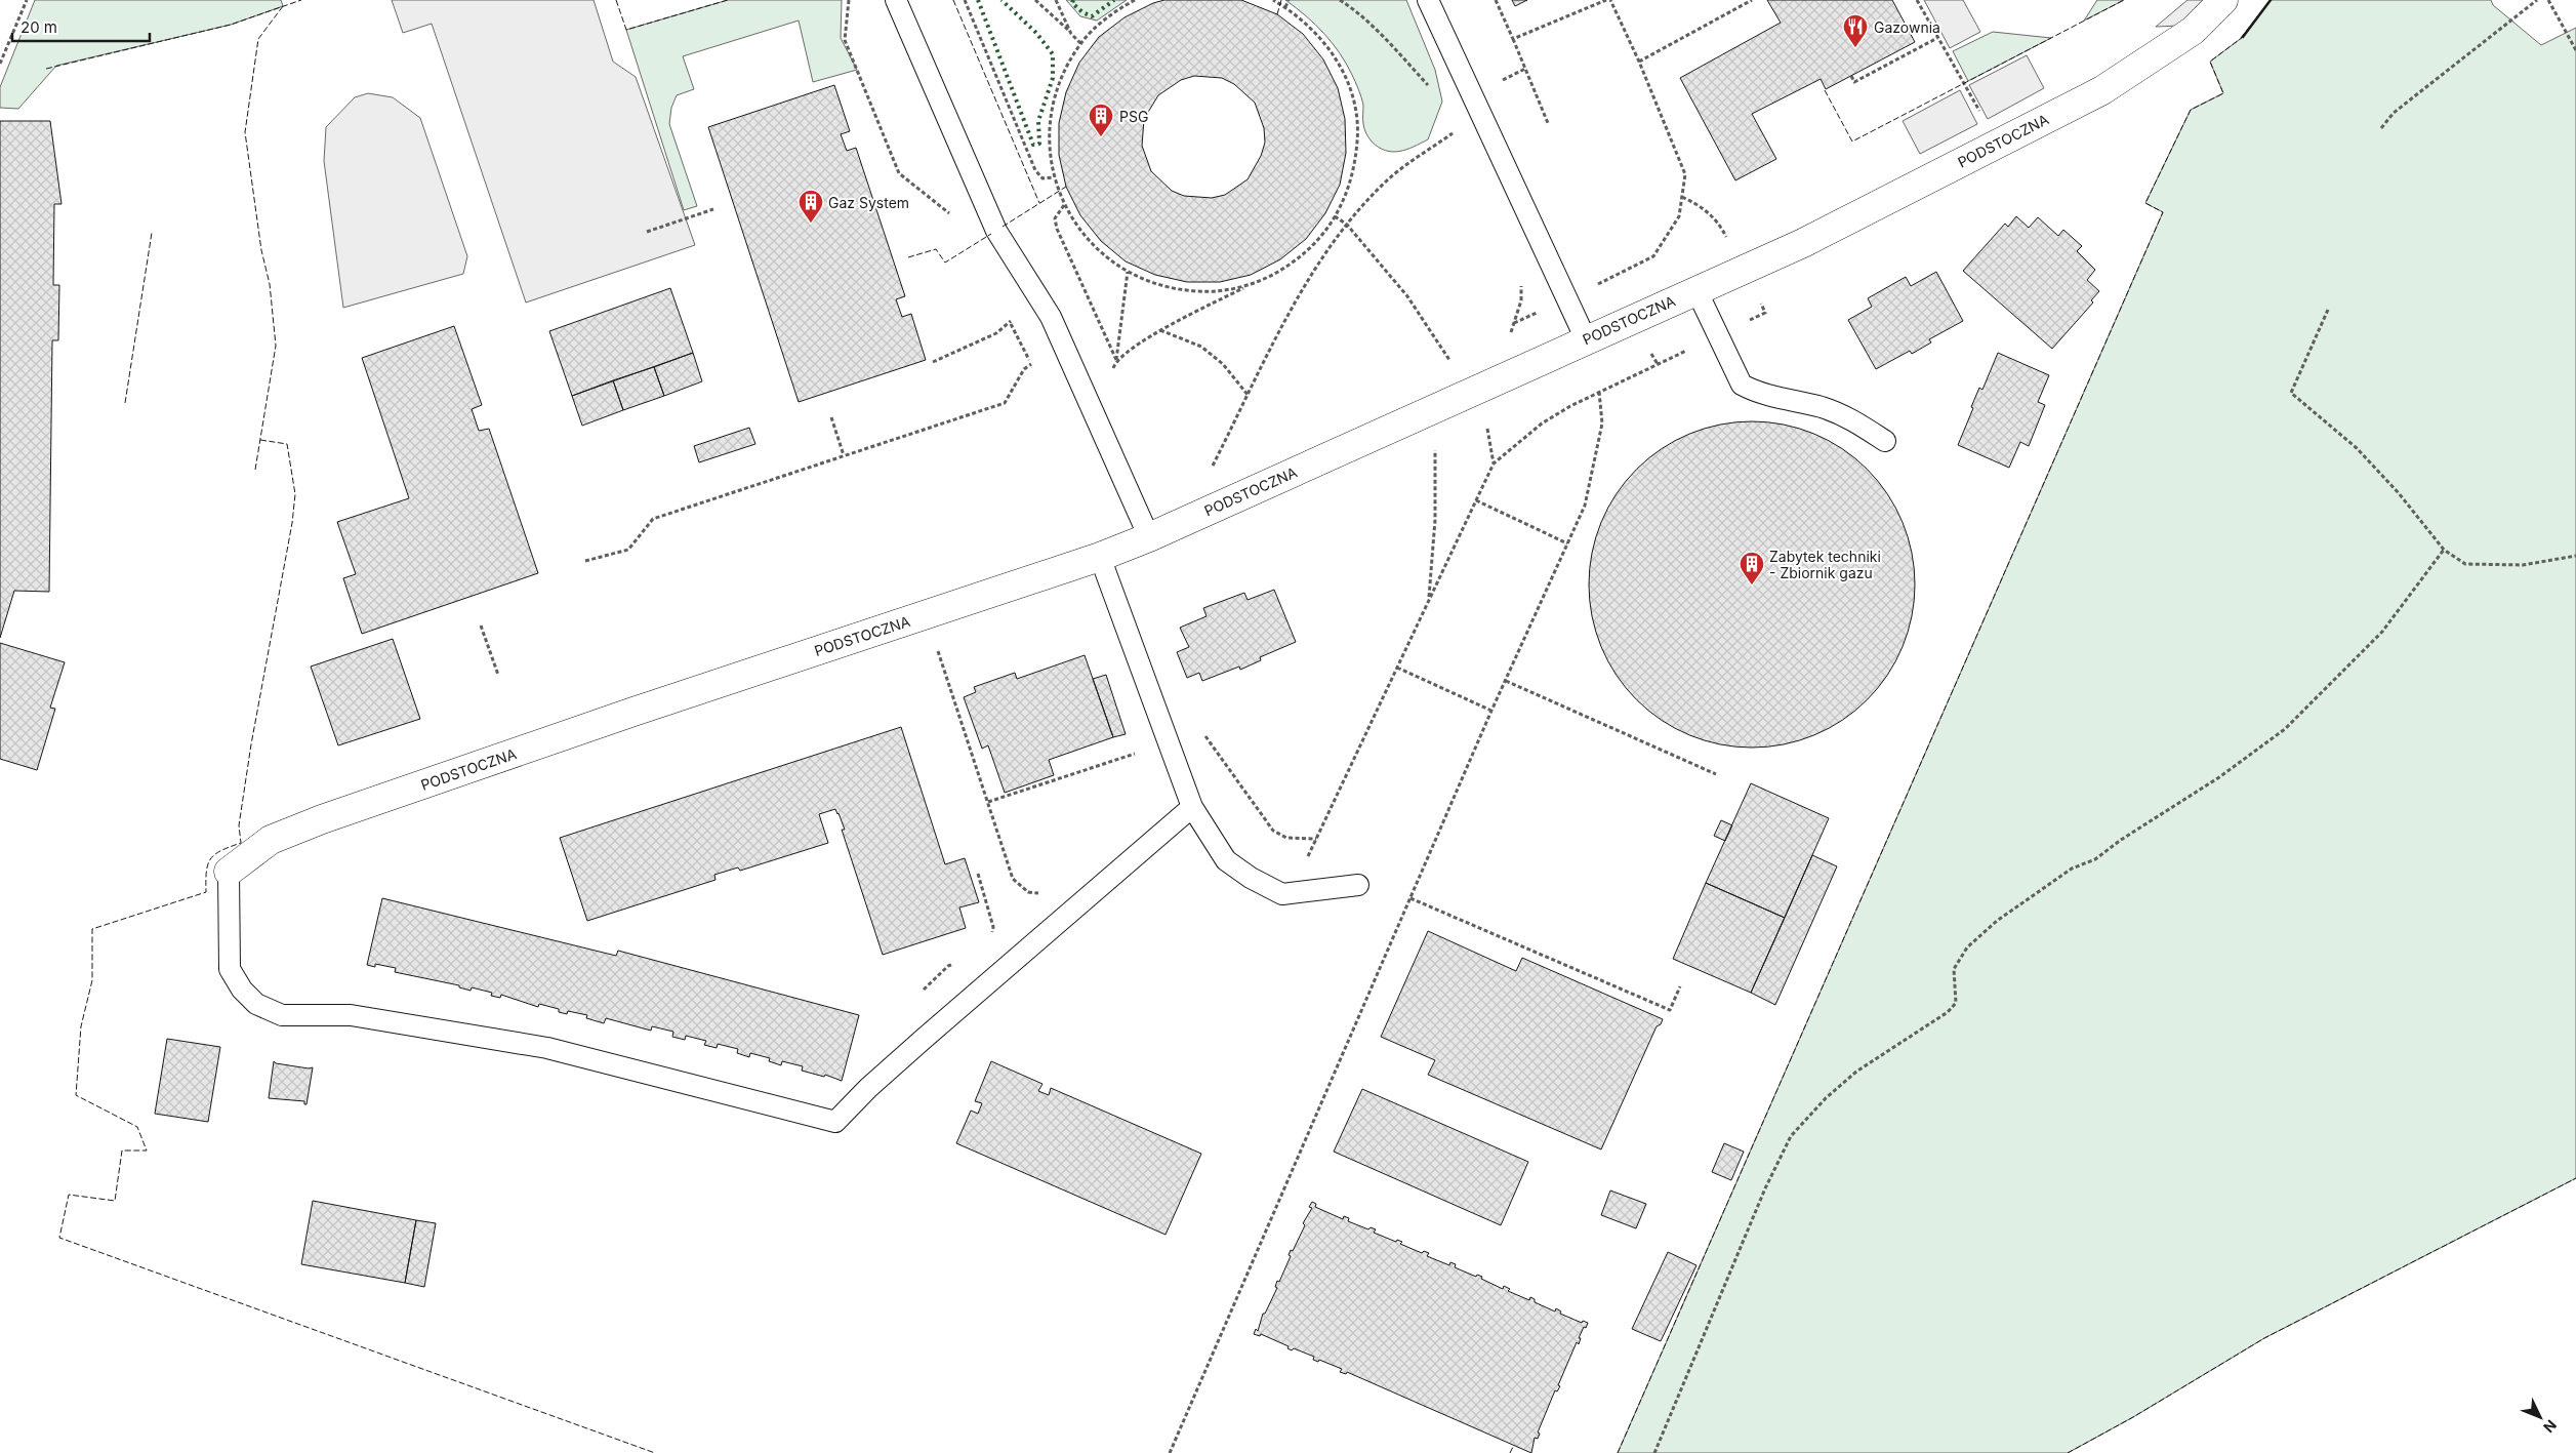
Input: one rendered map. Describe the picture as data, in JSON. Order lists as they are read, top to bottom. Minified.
{"streets":{"street":["PODSTOCZNA"]},"places":{"restaurant":["Gazownia"],"building":["PSG","Gaz System","Zabytek techniki - Zbiornik gazu"]},"scale_bar":"20 m","north":"bottom right"}
